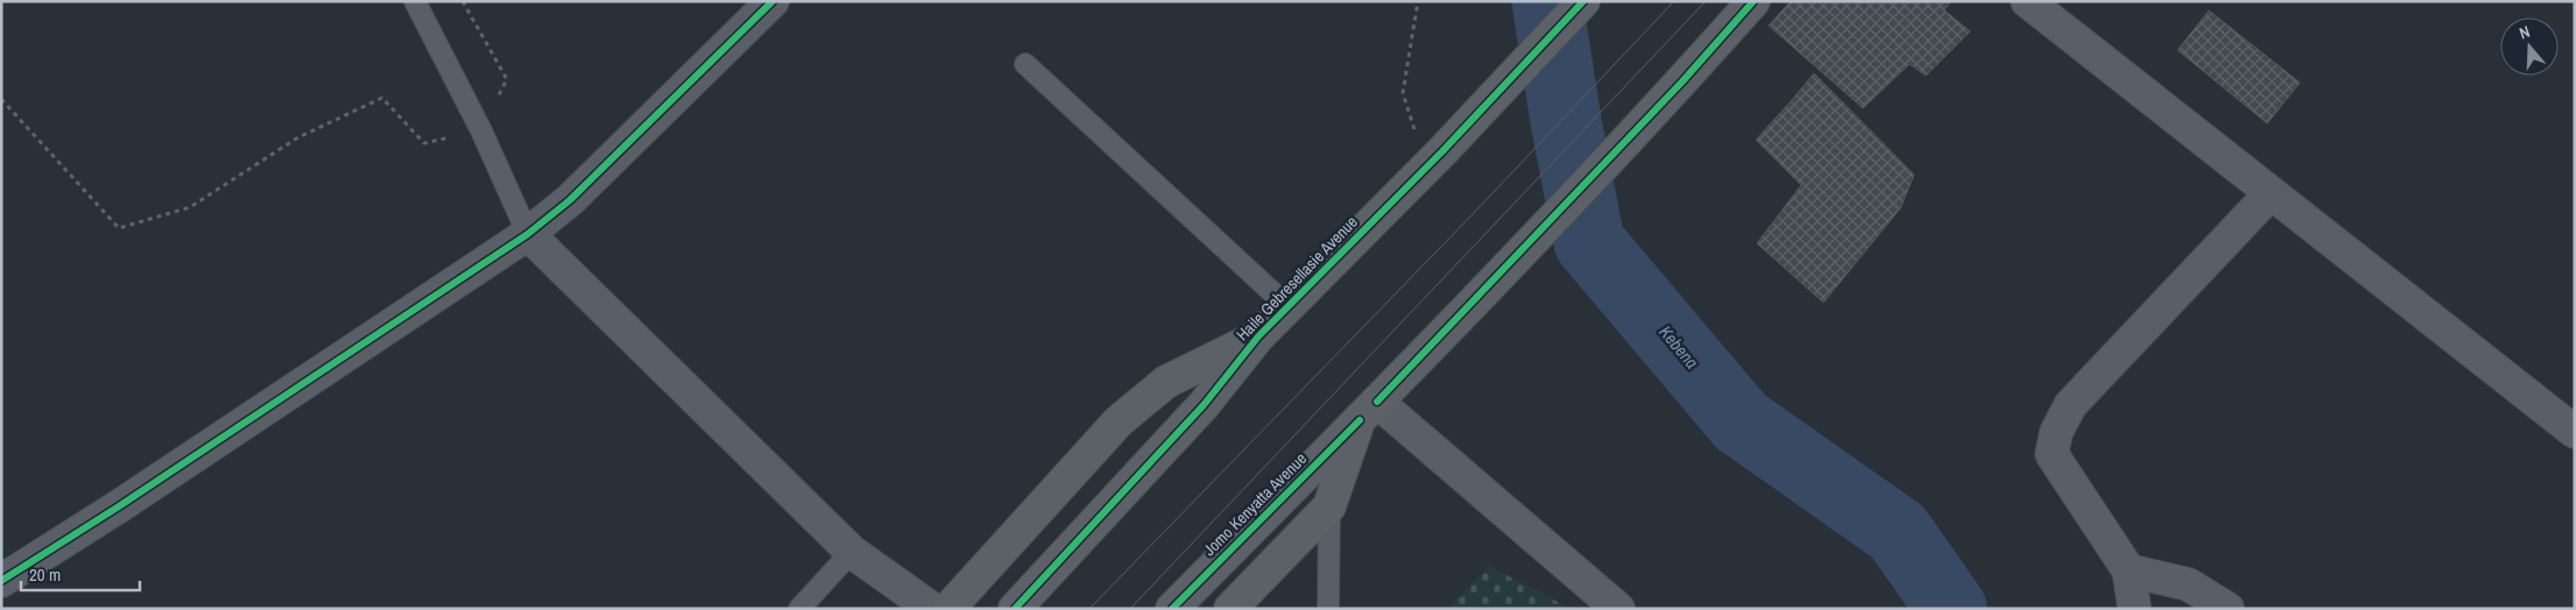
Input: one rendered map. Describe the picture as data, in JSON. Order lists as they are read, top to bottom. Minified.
{"streets":{"main road":["Haile Gebresellasie Avenue","Jomo Kenyatta Avenue"]},"water":["Kebena"],"scale_bar":"20 m","north":"top"}
